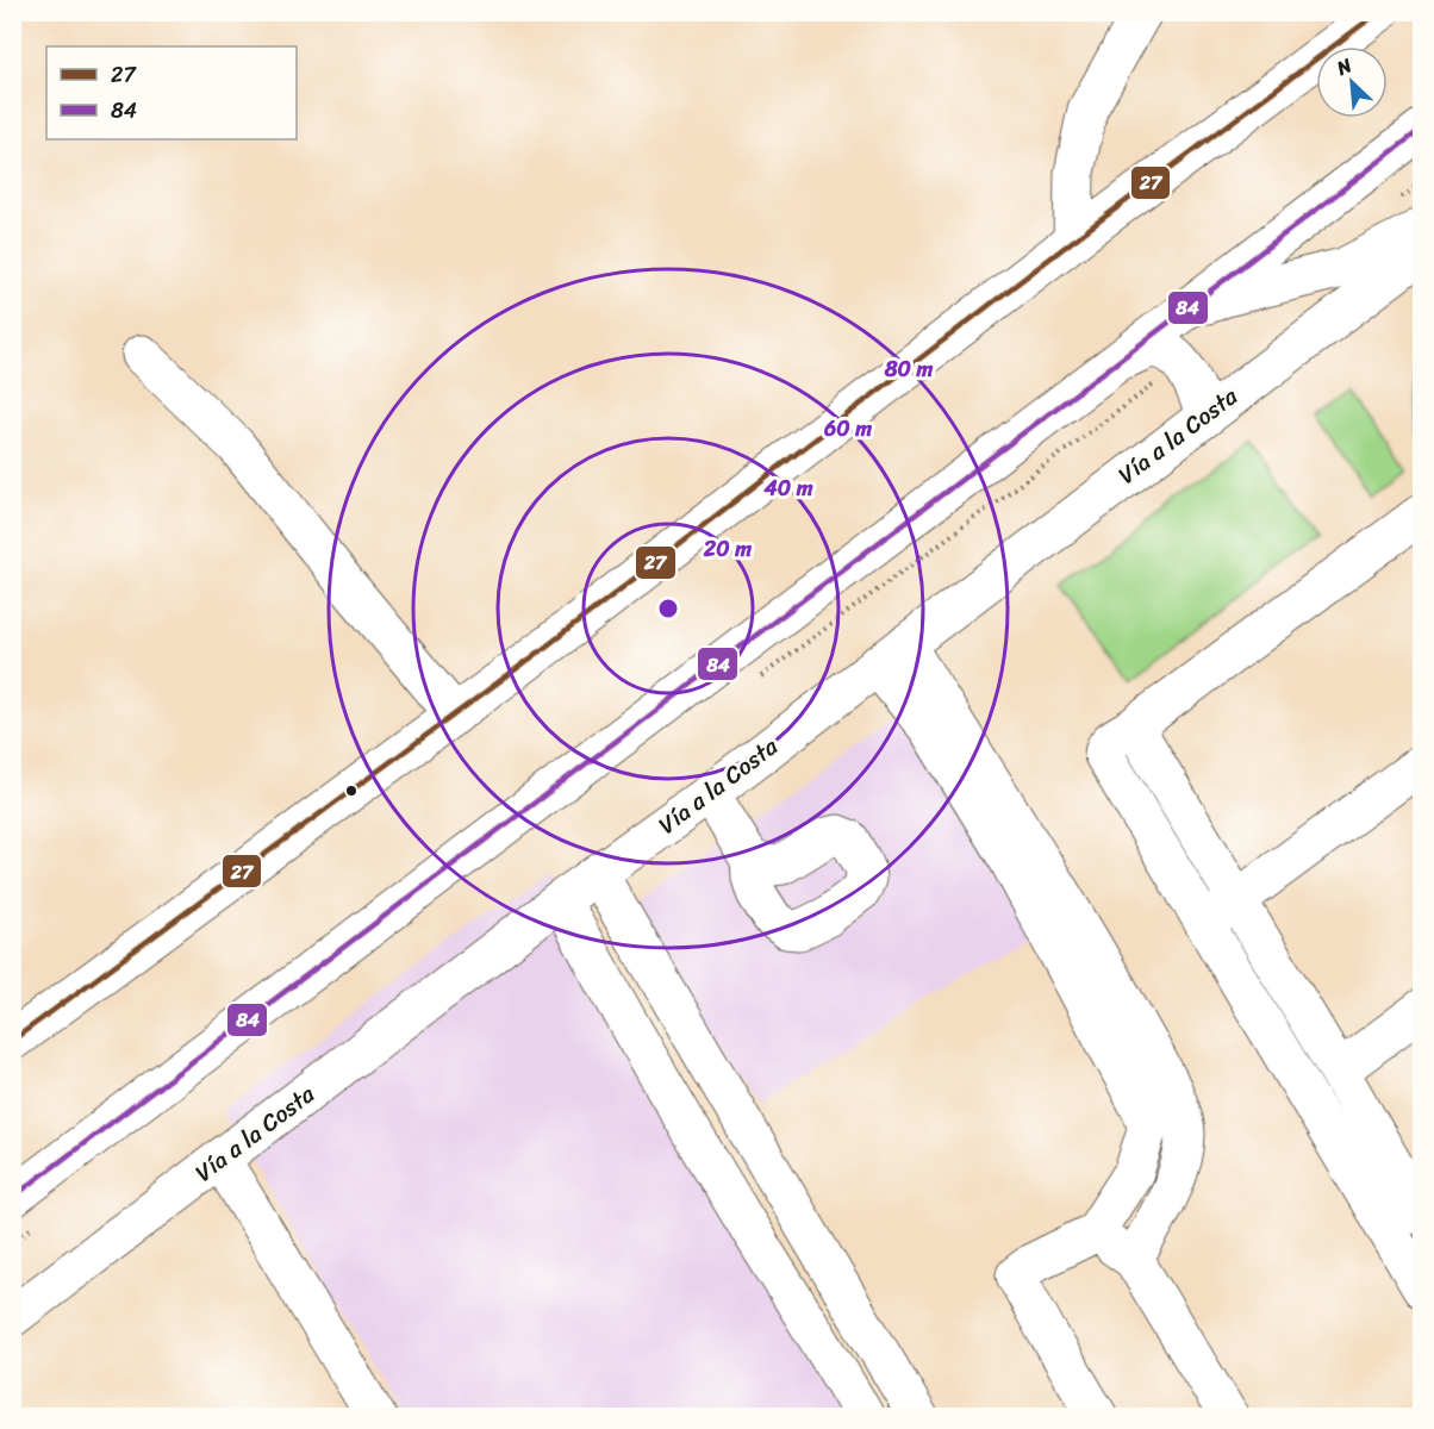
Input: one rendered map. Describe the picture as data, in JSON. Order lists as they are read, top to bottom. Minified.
{"streets":{"main road":["Vía a la Costa"]},"lines":["transit line 27","transit line 84"],"legend":["27","84"],"north":"top left","rings":["80 m","60 m","40 m","20 m"]}
